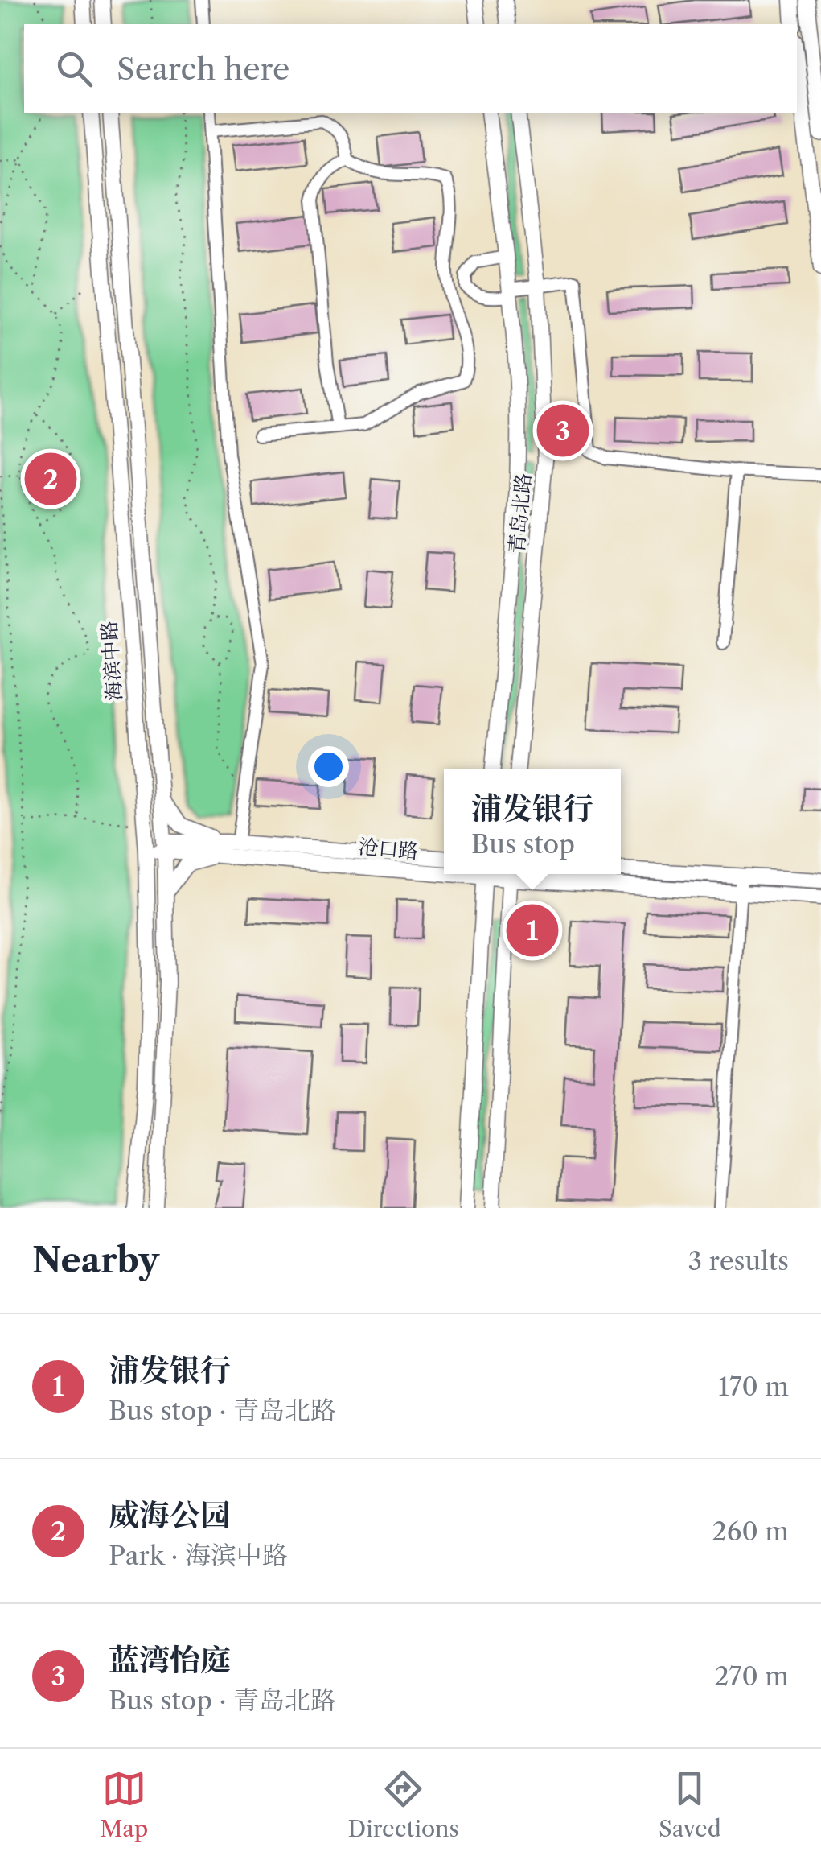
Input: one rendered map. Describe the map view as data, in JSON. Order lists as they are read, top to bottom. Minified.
{"streets":{"main road":["青岛北路","海滨中路","沧口路"]},"crossings":[["海滨中路","沧口路"]],"page":{"search":"Search here","pins":["3","2","1"],"popup":["浦发银行","Bus stop"],"heading":["Nearby","3 results"],"list":[{"mark":"1","name":"浦发银行","note":"Bus stop · 青岛北路","value":"170 m"},{"mark":"2","name":"威海公园","note":"Park · 海滨中路","value":"260 m"},{"mark":"3","name":"蓝湾怡庭","note":"Bus stop · 青岛北路","value":"270 m"}],"nav":["Map","Directions","Saved"]}}
